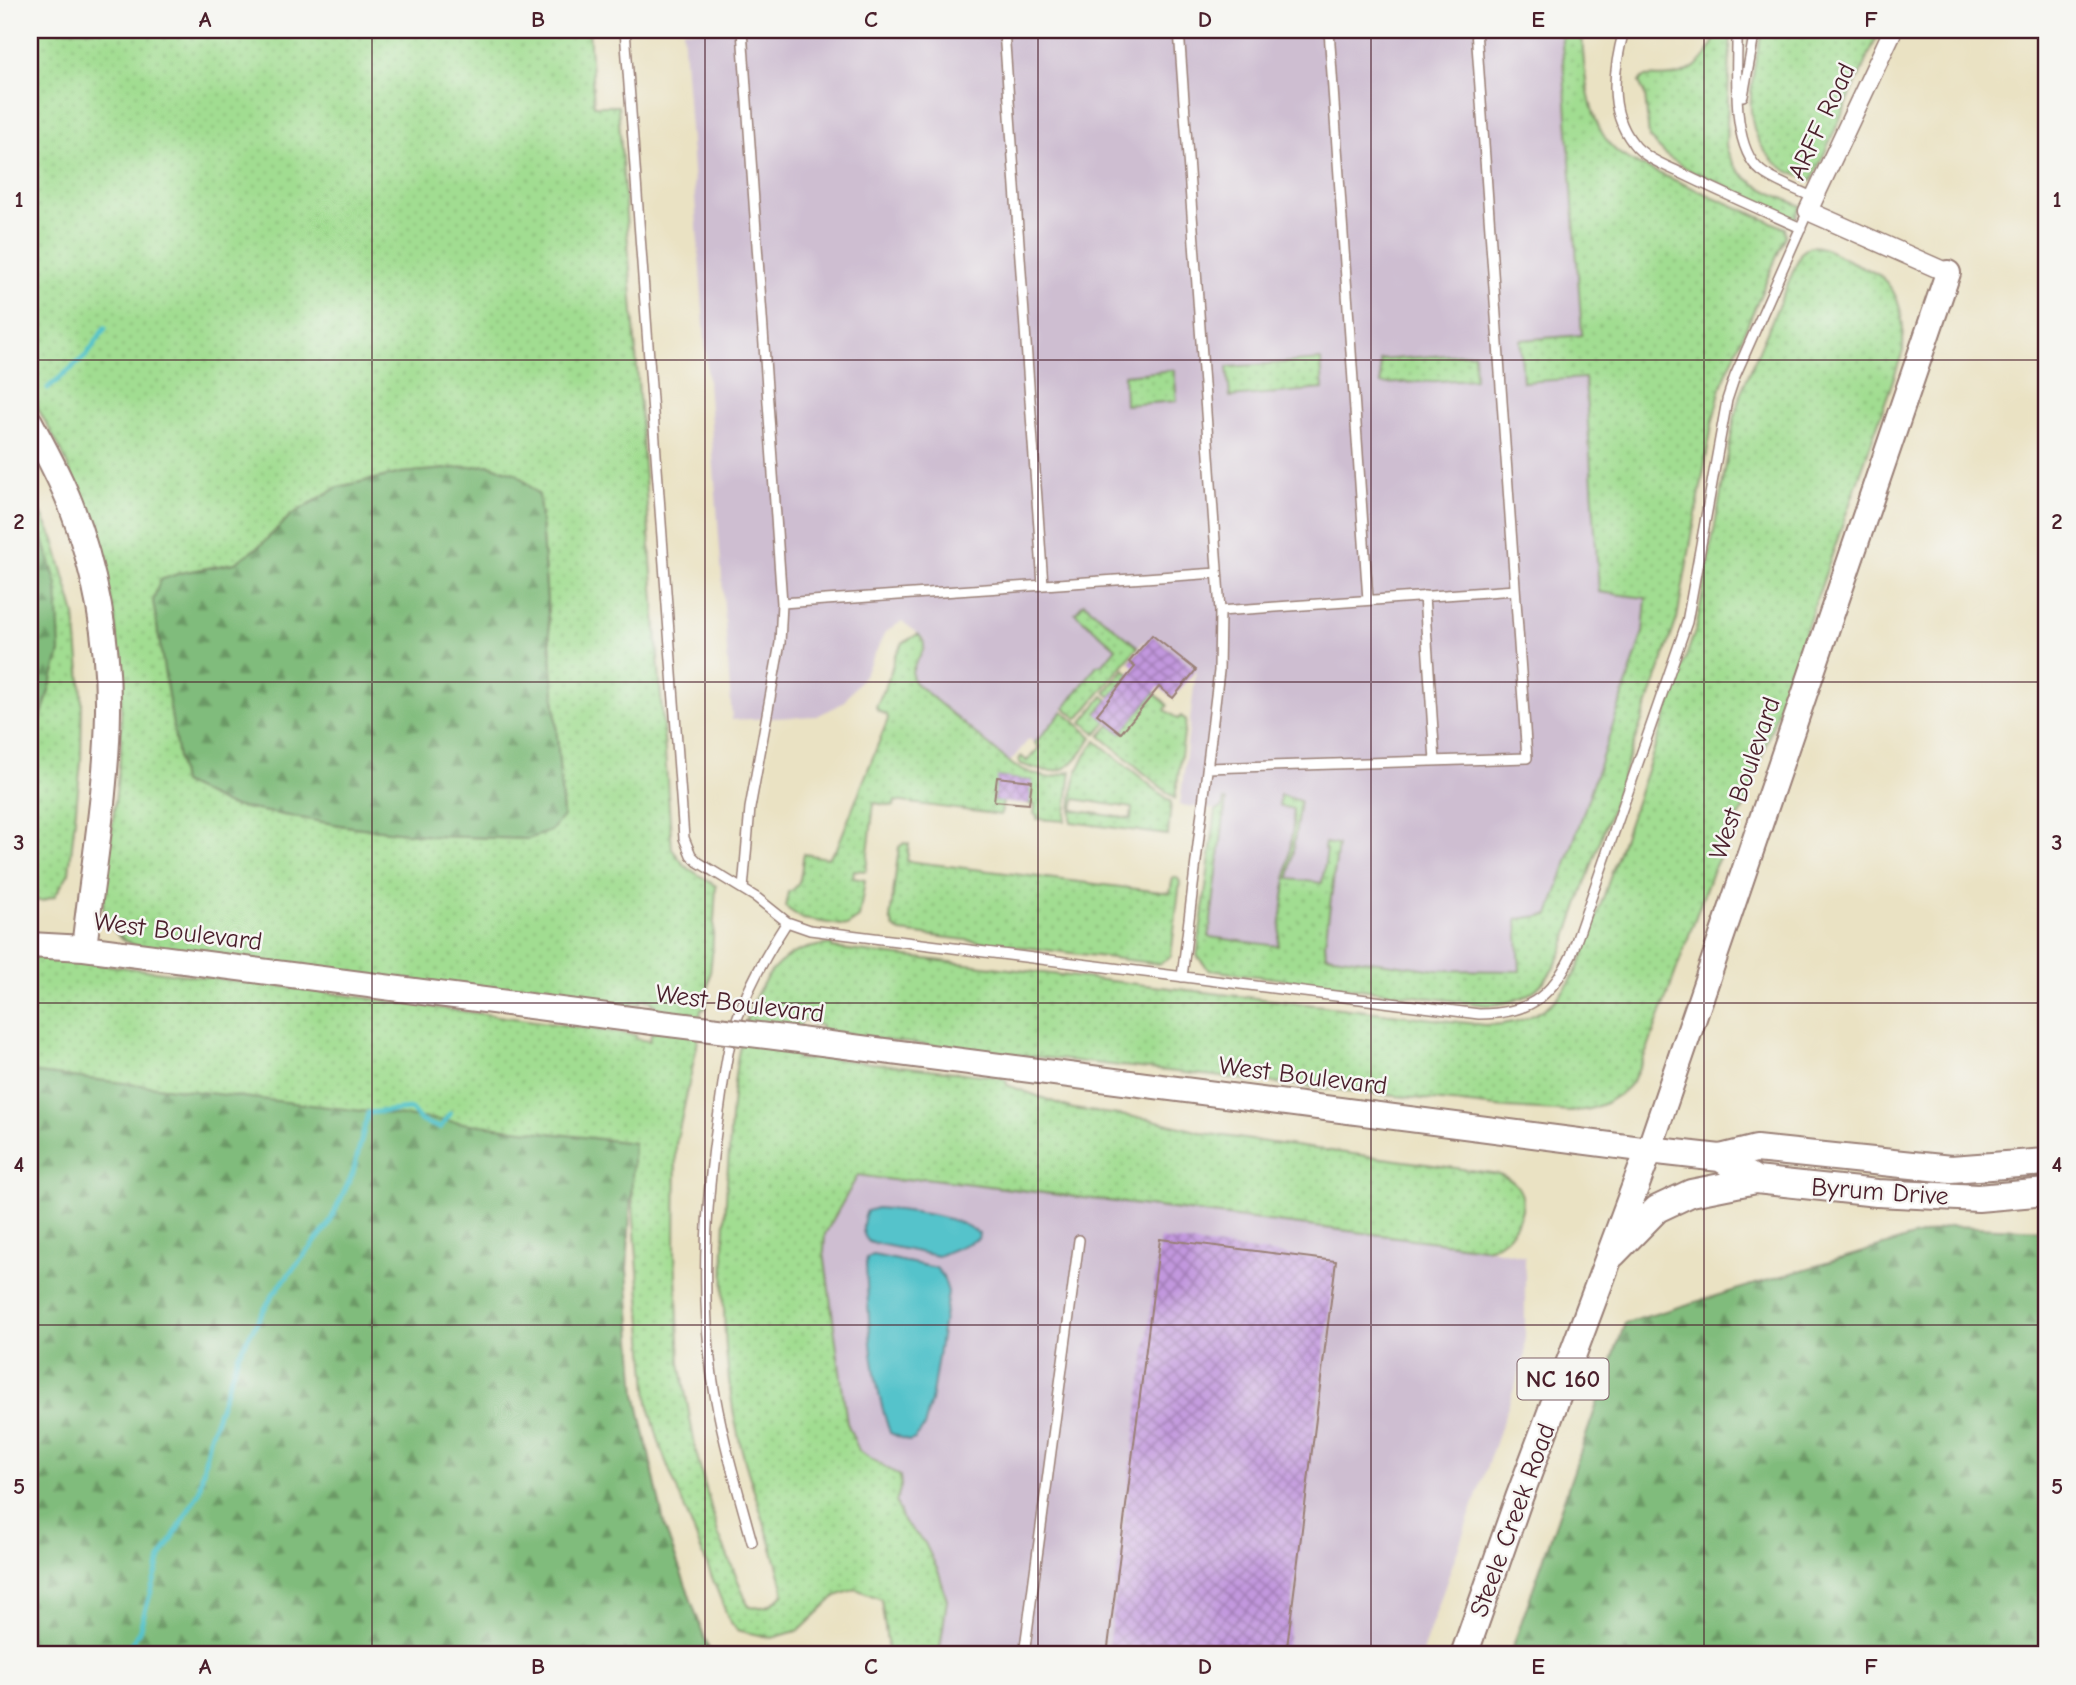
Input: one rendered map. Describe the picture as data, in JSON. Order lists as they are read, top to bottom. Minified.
{"streets":{"main road":["Byrum Drive","NC 160","Steele Creek Road"],"street":["ARFF Road","West Boulevard"]},"crossings":[["ARFF Road","West Boulevard"],["West Boulevard","Byrum Drive"],["West Boulevard","Steele Creek Road"],["Byrum Drive","Steele Creek Road"]],"grid":{"columns":["A","B","C","D","E","F"],"rows":["1","2","3","4","5"]}}
